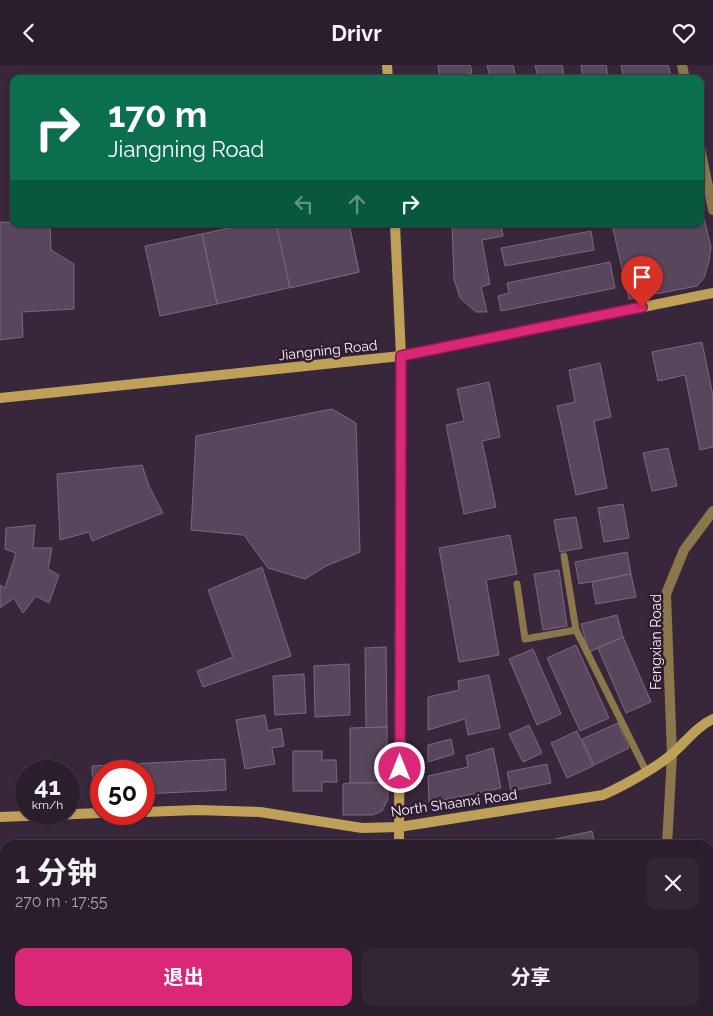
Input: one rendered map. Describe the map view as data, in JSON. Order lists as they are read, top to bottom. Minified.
{"streets":{"main road":["Jiangning Road","North Shaanxi Road"],"street":["Fengxian Road"]},"crossings":[["Fengxian Road","North Shaanxi Road"]],"page":{"header":"Drivr","turn":["170 m","Jiangning Road"],"speed":"41 km/h","limit":"50","heading":["1 分钟","270 m · 17:55"],"buttons":["退出","分享"]}}
